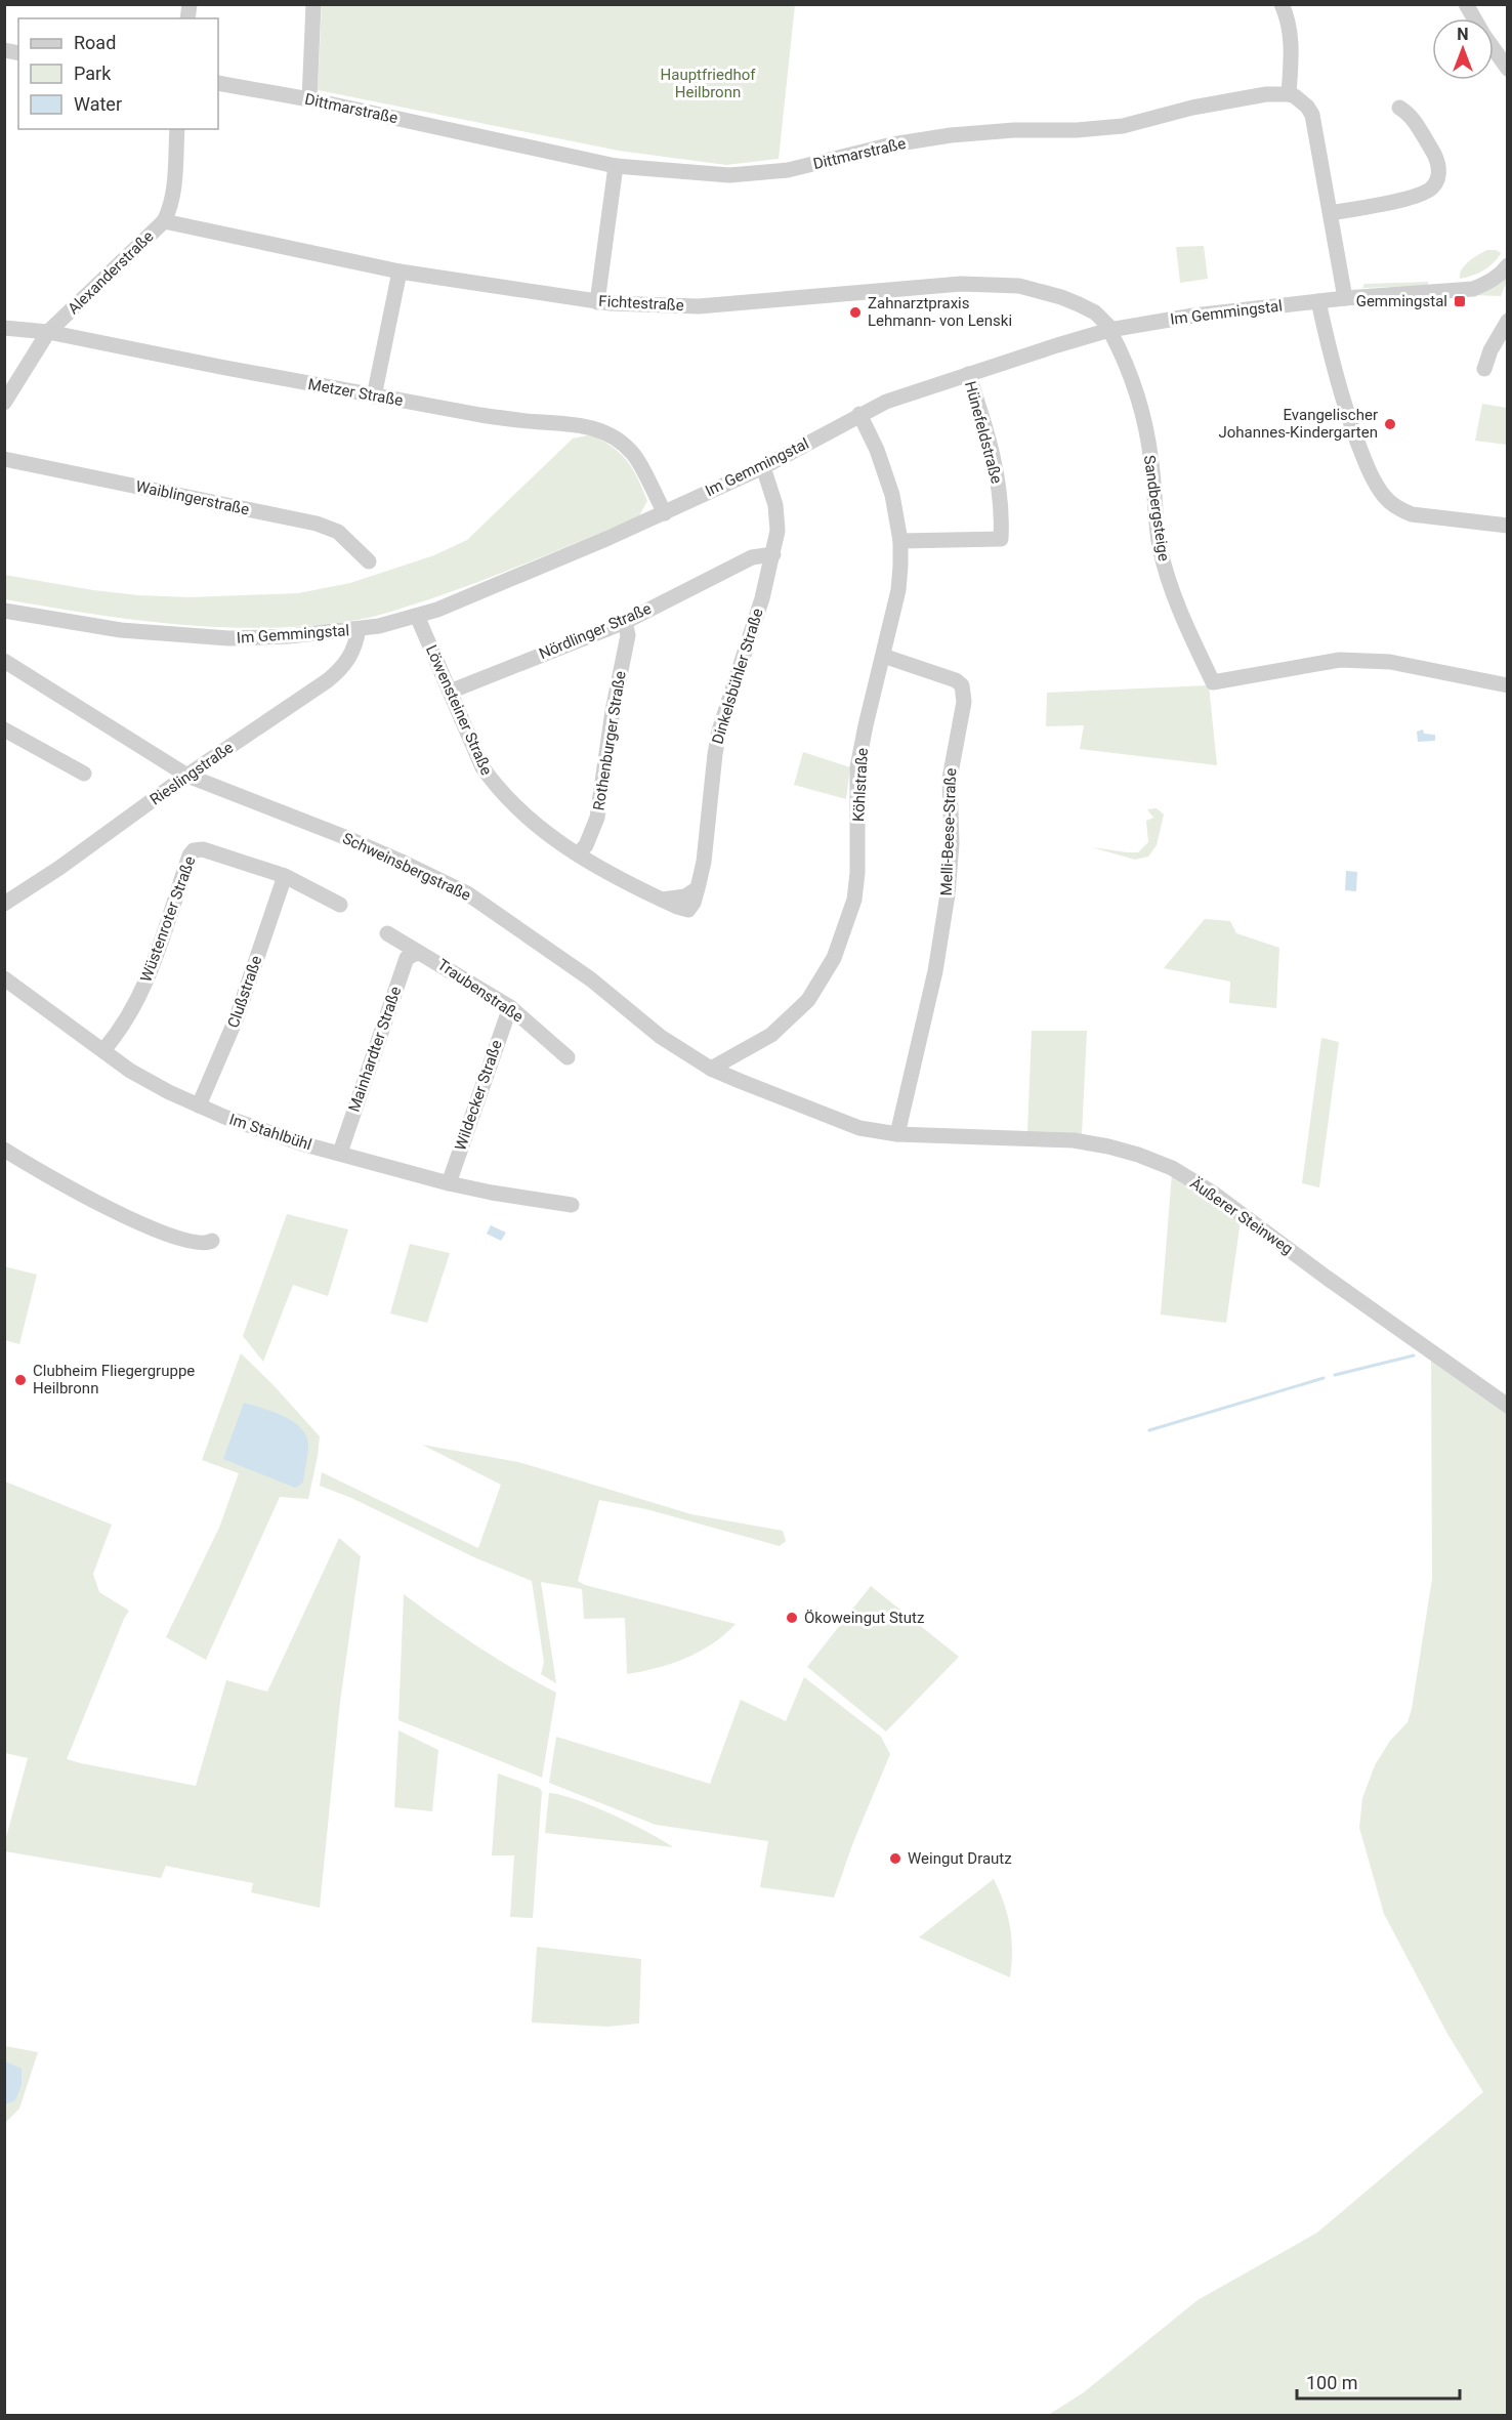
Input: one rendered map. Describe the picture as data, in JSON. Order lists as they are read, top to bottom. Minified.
{"streets":{"street":["Dittmarstraße","Alexanderstraße","Fichtestraße","Im Gemmingstal","Metzer Straße","Hünefeldstraße","Waiblingerstraße","Sandbergsteige","Nördlinger Straße","Dinkelsbühler Straße","Löwensteiner Straße","Rothenburger Straße","Rieslingstraße","Köhlstraße","Melli-Beese-Straße","Schweinsbergstraße","Wüstenroter Straße","Traubenstraße","Clußstraße","Mainhardter Straße","Wildecker Straße","Im Stahlbühl","Äußerer Steinweg"]},"crossings":[["Alexanderstraße","Fichtestraße"],["Alexanderstraße","Metzer Straße"],["Fichtestraße","Im Gemmingstal"],["Fichtestraße","Sandbergsteige"],["Im Gemmingstal","Metzer Straße"],["Im Gemmingstal","Hünefeldstraße"],["Im Gemmingstal","Sandbergsteige"],["Im Gemmingstal","Dinkelsbühler Straße"],["Im Gemmingstal","Löwensteiner Straße"],["Im Gemmingstal","Rieslingstraße"],["Im Gemmingstal","Köhlstraße"],["Hünefeldstraße","Köhlstraße"],["Nördlinger Straße","Dinkelsbühler Straße"],["Nördlinger Straße","Löwensteiner Straße"],["Nördlinger Straße","Rothenburger Straße"],["Dinkelsbühler Straße","Löwensteiner Straße"],["Löwensteiner Straße","Rothenburger Straße"],["Rieslingstraße","Schweinsbergstraße"],["Köhlstraße","Melli-Beese-Straße"],["Köhlstraße","Schweinsbergstraße"],["Melli-Beese-Straße","Schweinsbergstraße"],["Melli-Beese-Straße","Äußerer Steinweg"],["Schweinsbergstraße","Äußerer Steinweg"],["Wüstenroter Straße","Clußstraße"],["Wüstenroter Straße","Im Stahlbühl"],["Traubenstraße","Mainhardter Straße"],["Traubenstraße","Wildecker Straße"],["Clußstraße","Im Stahlbühl"],["Mainhardter Straße","Im Stahlbühl"],["Wildecker Straße","Im Stahlbühl"]],"parks":["Hauptfriedhof Heilbronn"],"places":{"transit":["Gemmingstal"],"other":["Zahnarztpraxis Lehmann- von Lenski","Evangelischer Johannes-Kindergarten","Clubheim Fliegergruppe Heilbronn","Ökoweingut Stutz","Weingut Drautz"]},"legend":["Road","Park","Water"],"scale_bar":"100 m","north":"top"}
